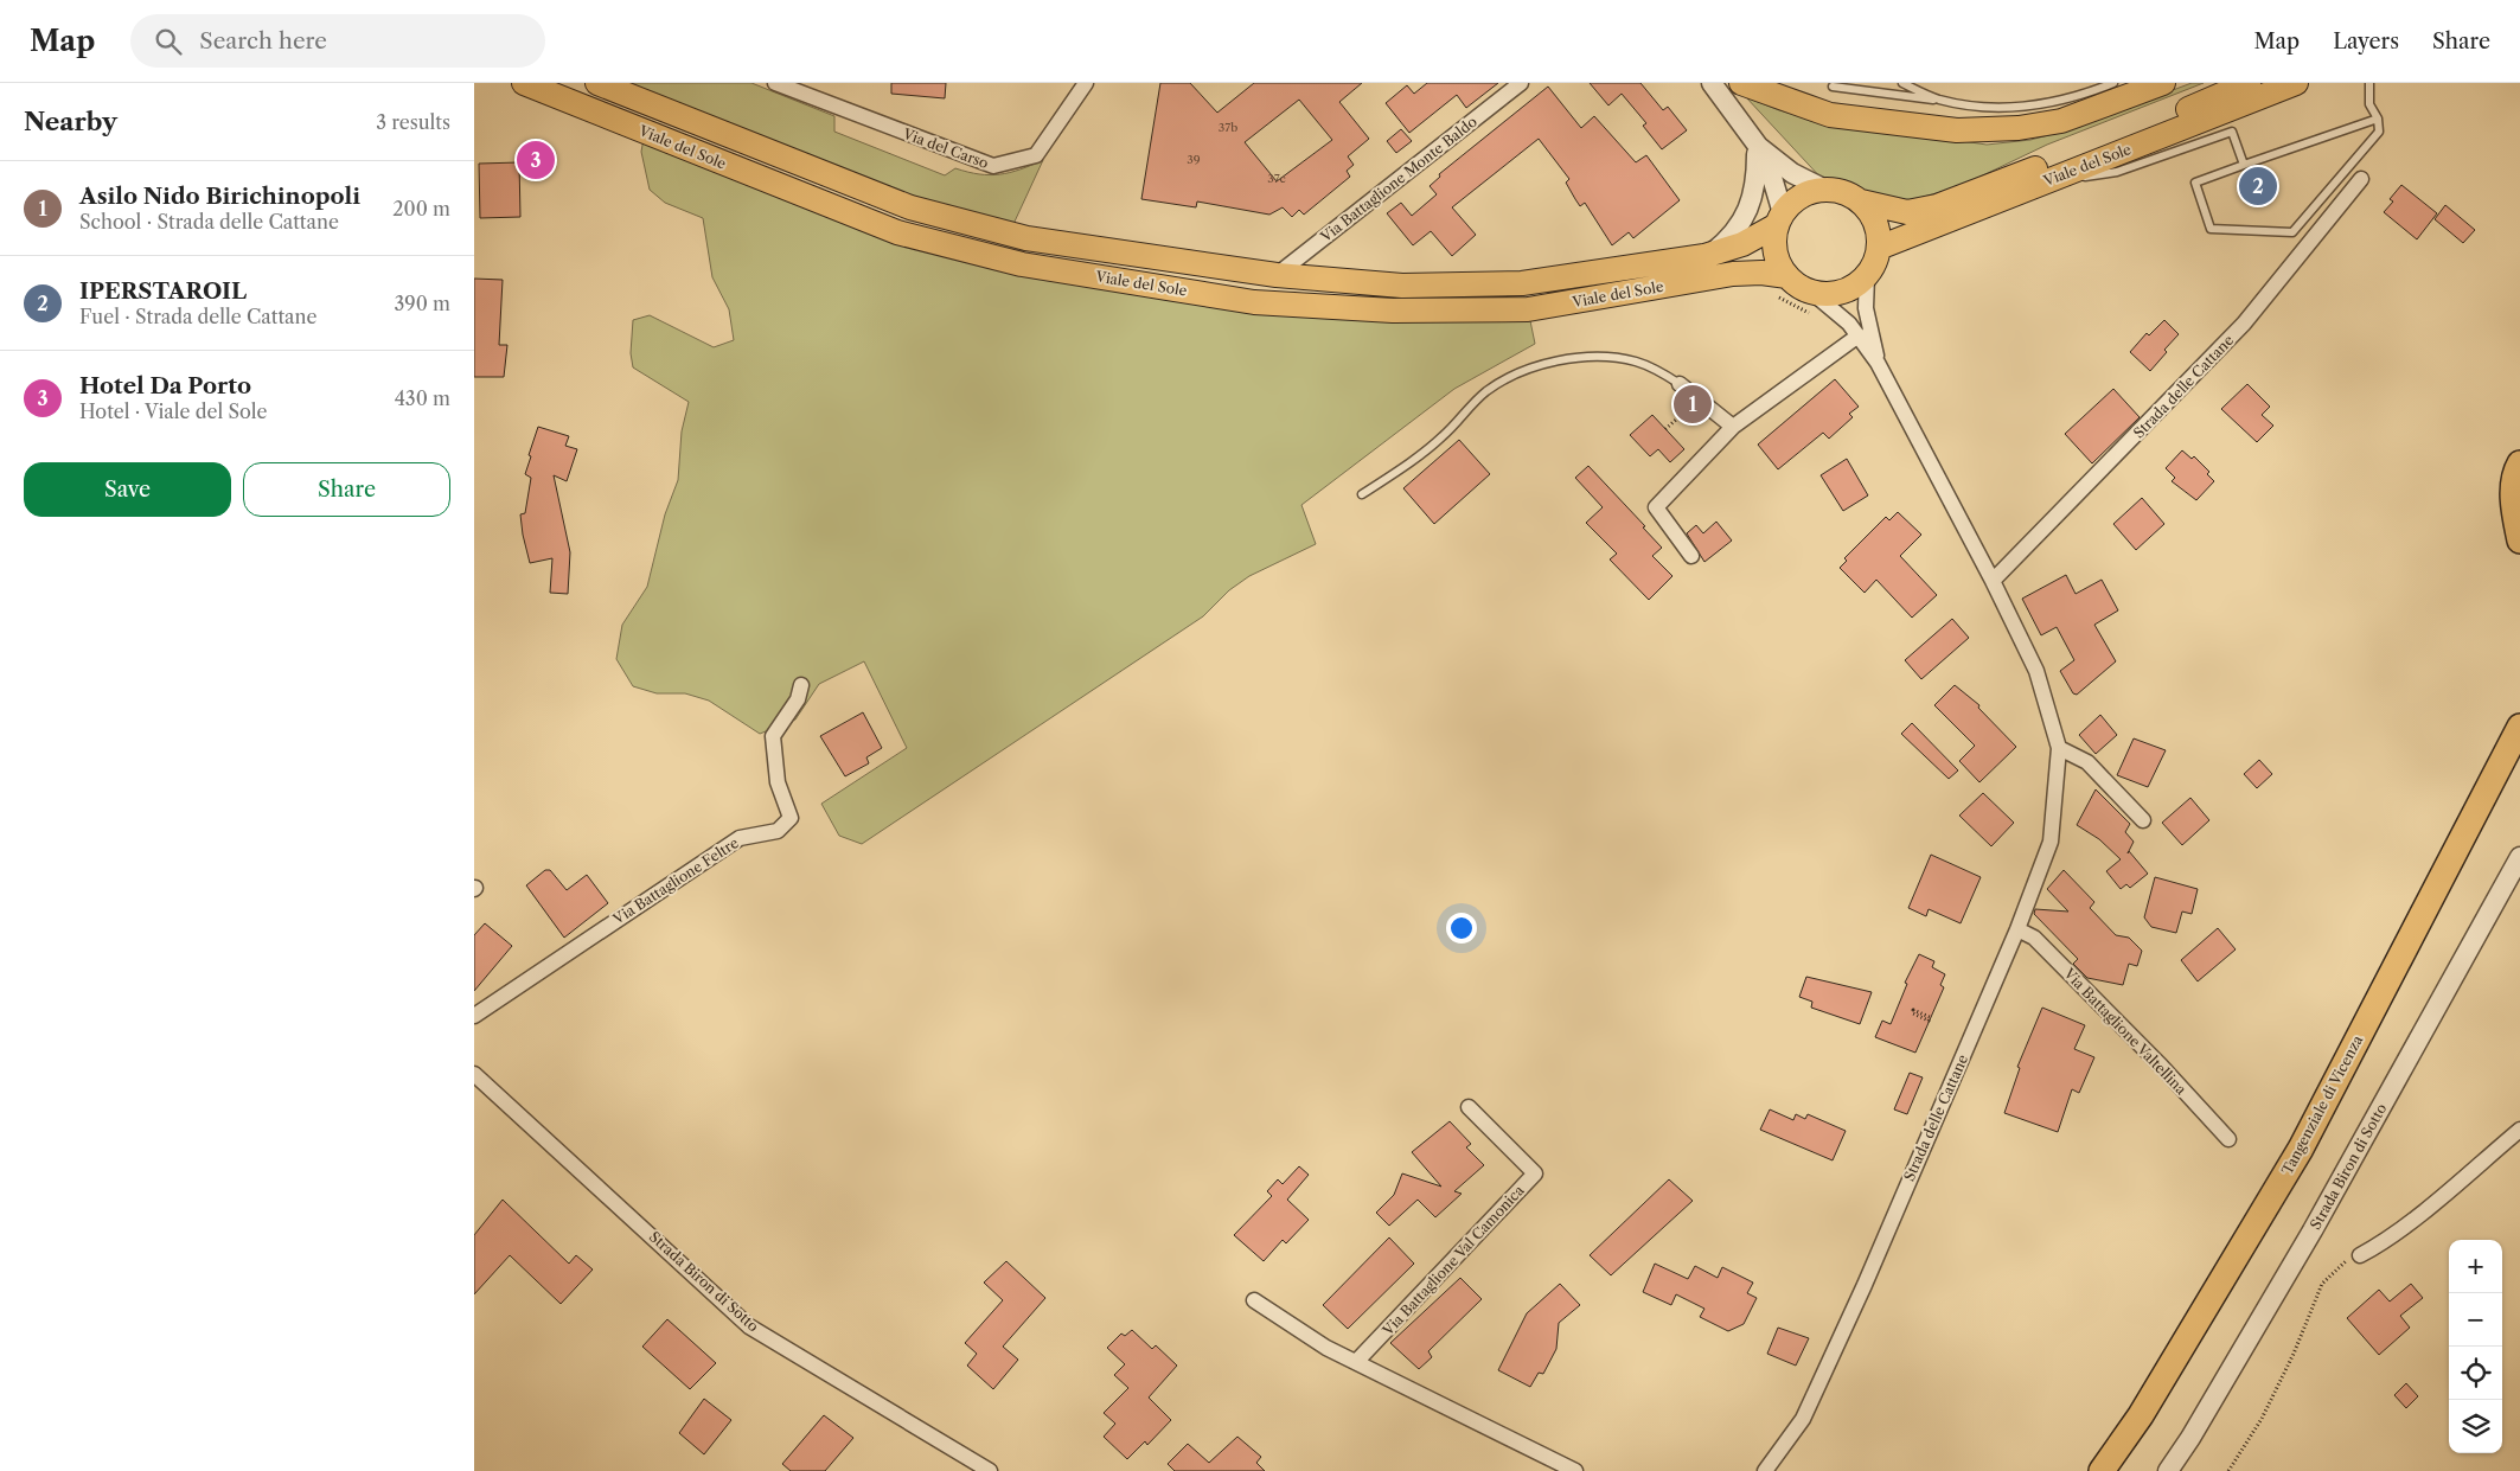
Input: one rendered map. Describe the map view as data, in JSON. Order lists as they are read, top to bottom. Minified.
{"streets":{"highway":["Tangenziale di Vicenza"],"main road":["Viale del Sole"],"street":["Via del Carso","Via Battaglione Monte Baldo","Strada delle Cattane","Via Battaglione Feltre","Via Battaglione Valtellina","Strada Biron di Sotto","Via Battaglione Val Camonica"]},"crossings":[["Viale del Sole","Via Battaglione Monte Baldo"],["Viale del Sole","Strada delle Cattane"],["Strada delle Cattane","Via Battaglione Valtellina"]],"house_numbers":["37b","39","37c"],"page":{"header":"Map","search":"Search here","nav":["Map","Layers","Share"],"heading":["Nearby","3 results"],"pins":["3","2","1"],"list":[{"mark":"1","name":"Asilo Nido Birichinopoli","note":"School · Strada delle Cattane","value":"200 m"},{"mark":"2","name":"IPERSTAROIL","note":"Fuel · Strada delle Cattane","value":"390 m"},{"mark":"3","name":"Hotel Da Porto","note":"Hotel · Viale del Sole","value":"430 m"}],"buttons":["Save","Share"],"map_buttons":["+","−"]}}
